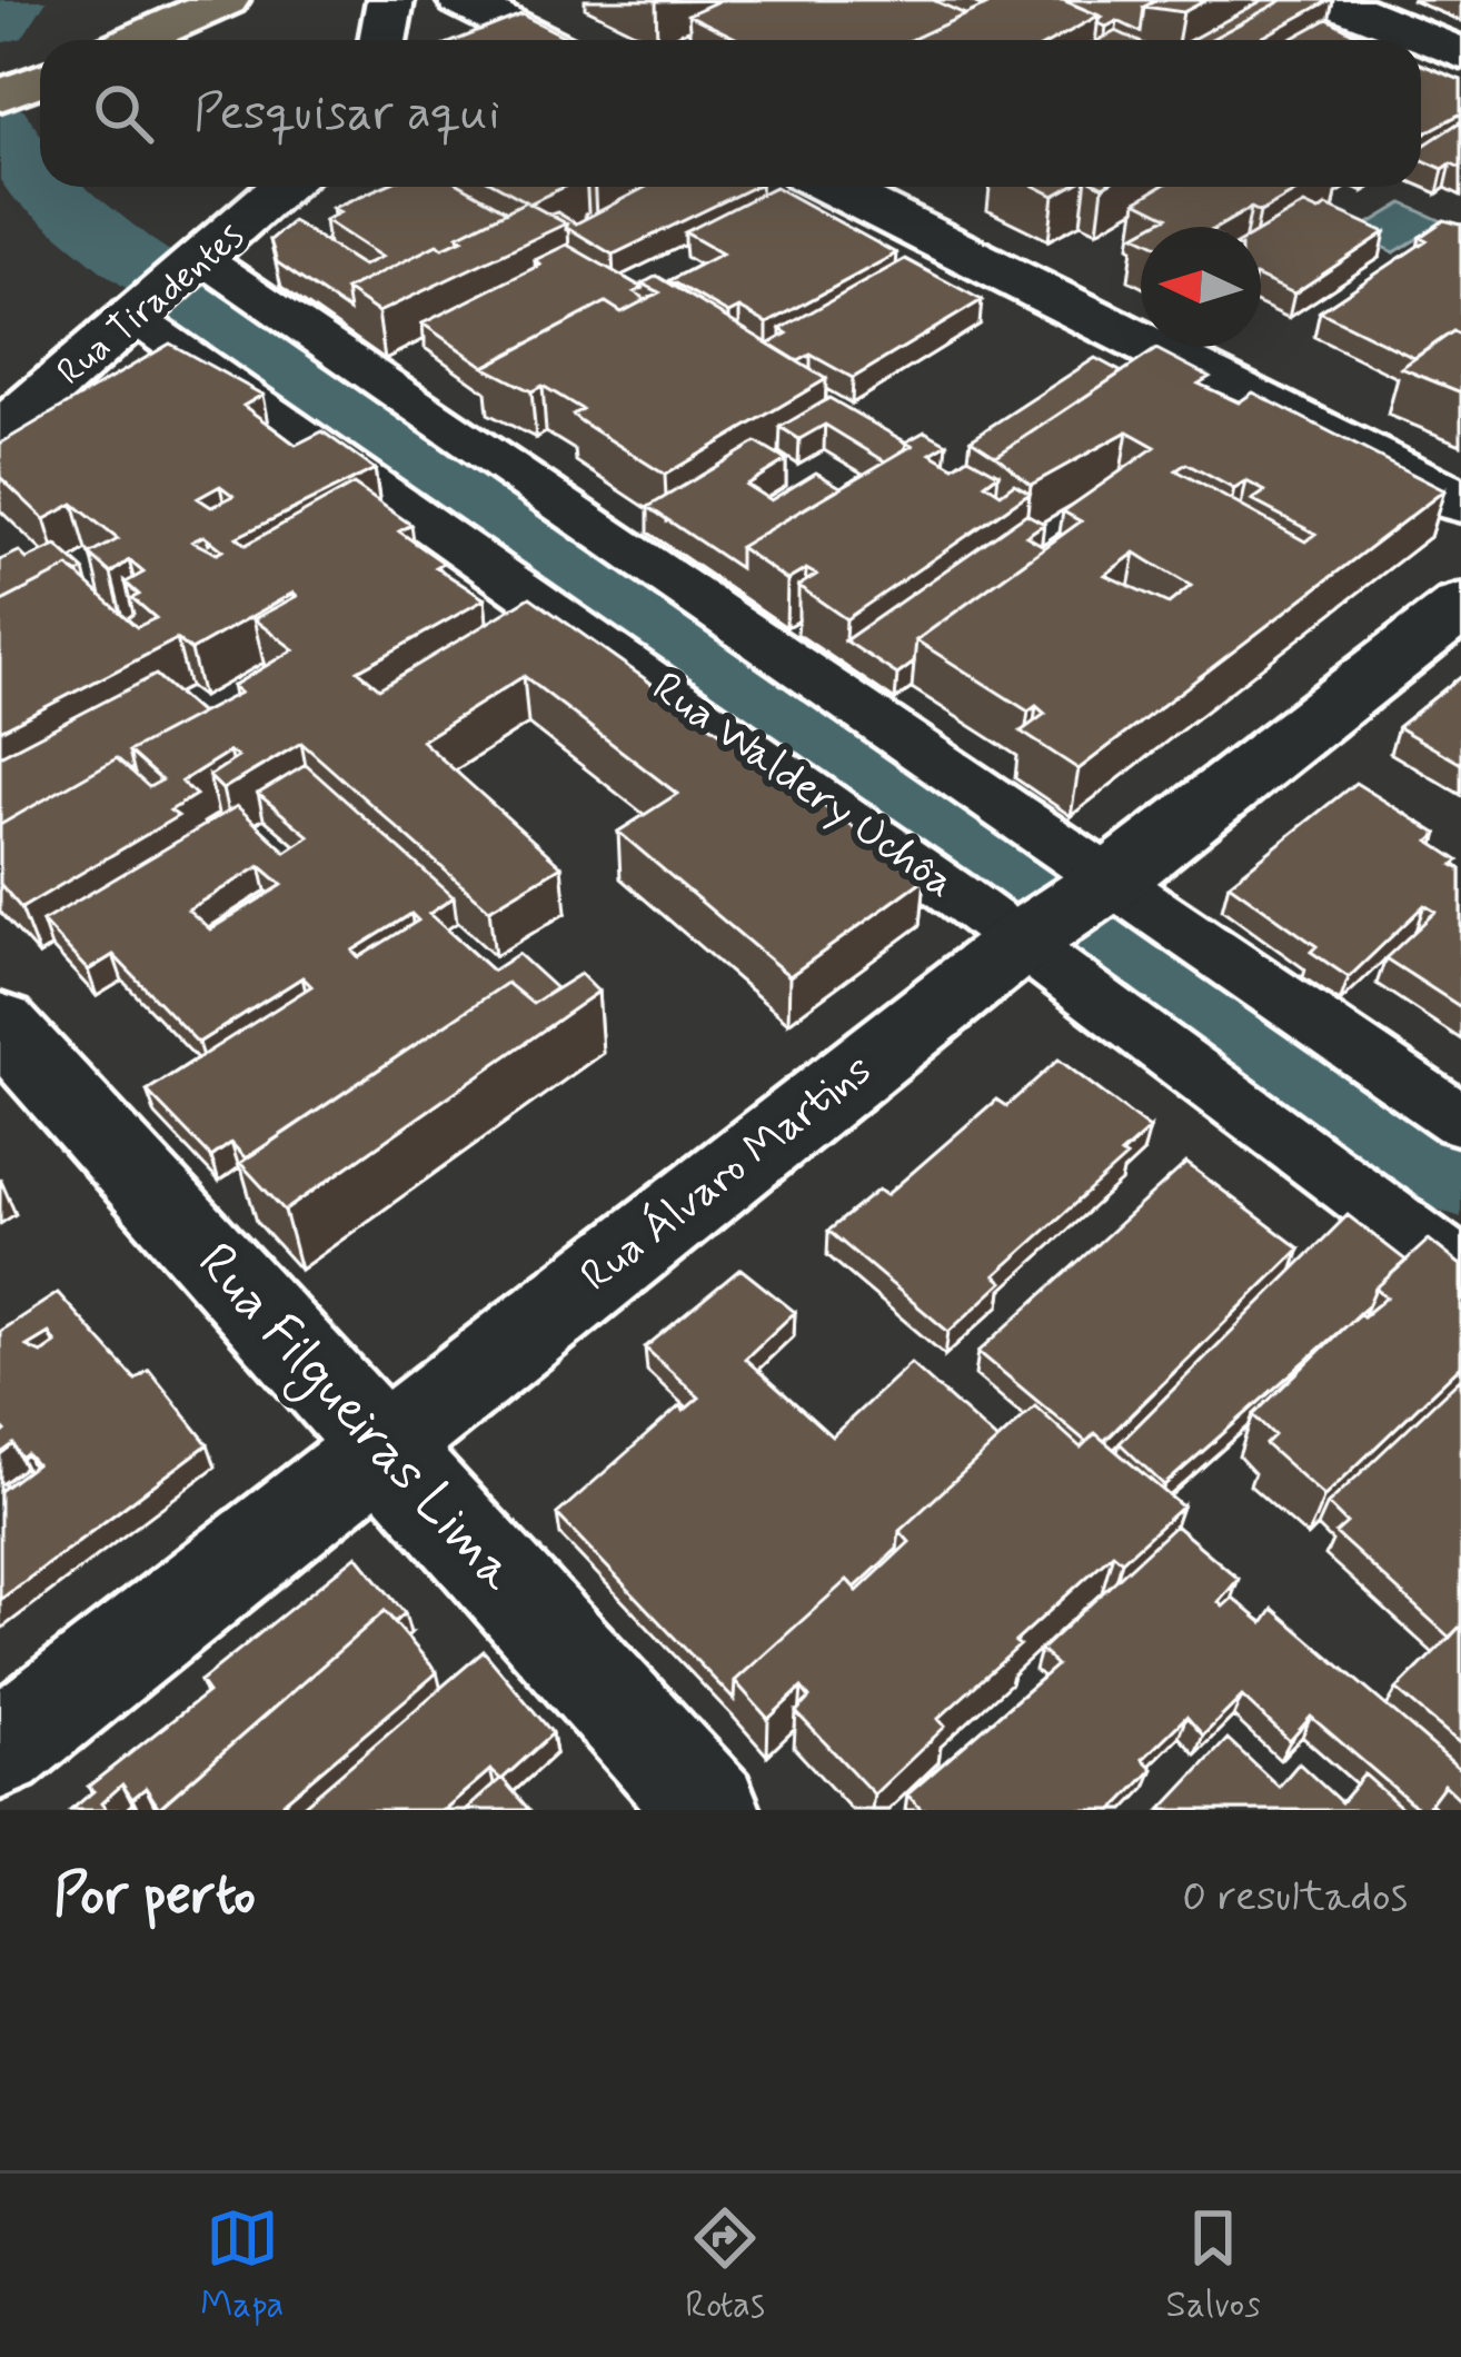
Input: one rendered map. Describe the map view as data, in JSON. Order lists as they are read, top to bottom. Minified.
{"streets":{"street":["Rua Tiradentes","Rua Álvaro Martins","Rua Filgueiras Lima"],"lane":["Rua Waldery Uchôa"]},"crossings":[["Rua Tiradentes","Rua Waldery Uchôa"],["Rua Waldery Uchôa","Rua Álvaro Martins"],["Rua Álvaro Martins","Rua Filgueiras Lima"]],"north":"left","page":{"search":"Pesquisar aqui","heading":["Por perto","0 resultados"],"nav":["Mapa","Rotas","Salvos"]}}
